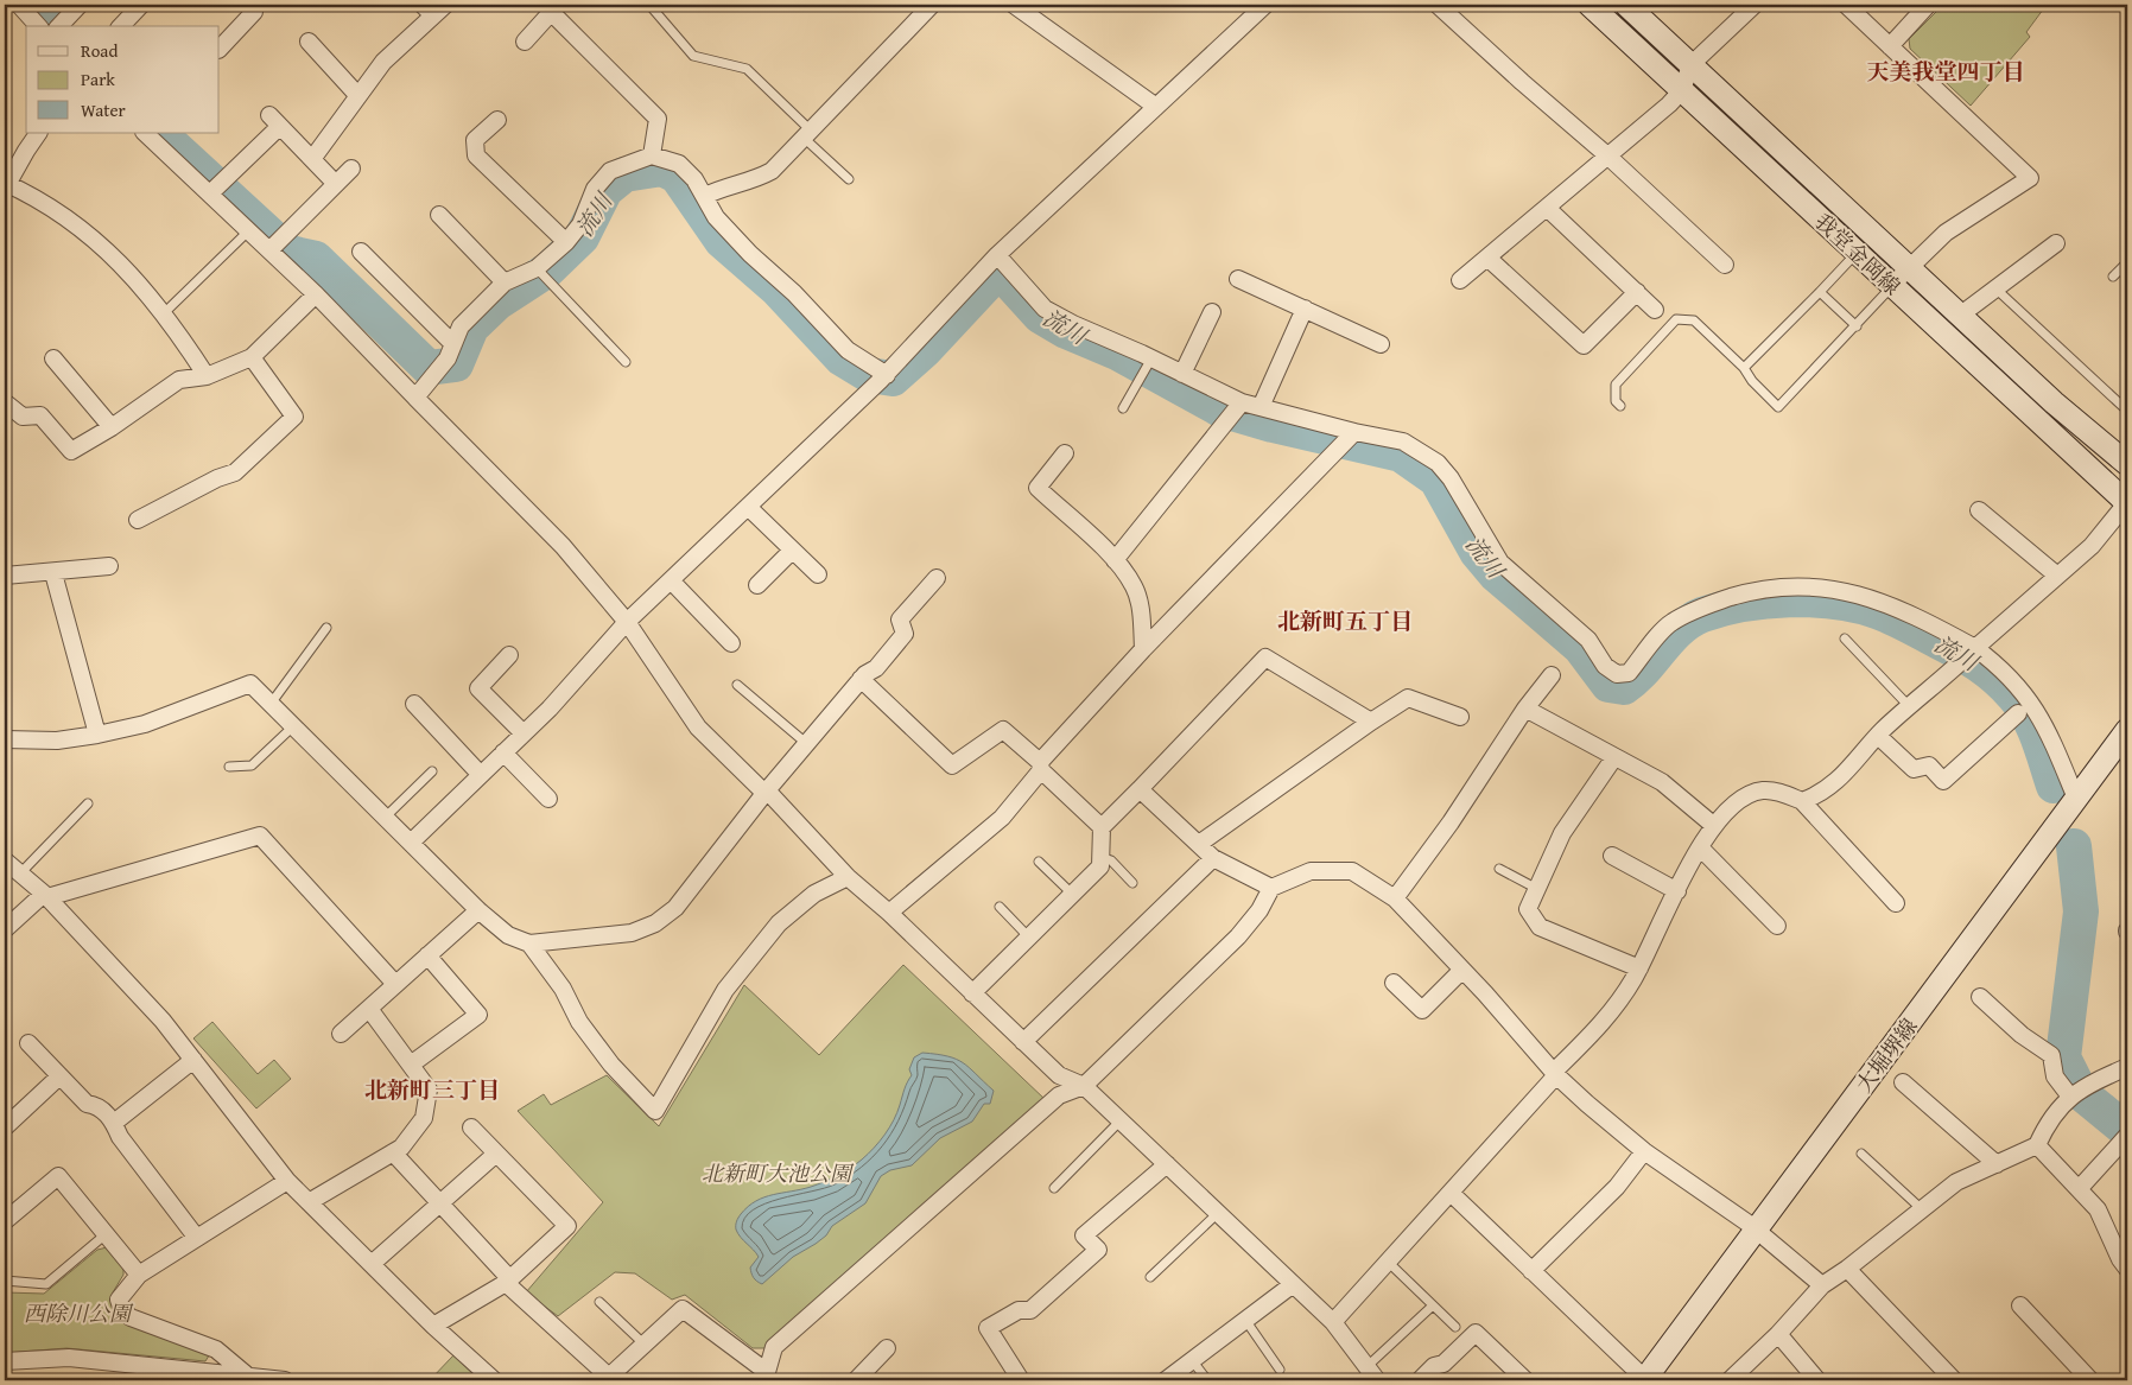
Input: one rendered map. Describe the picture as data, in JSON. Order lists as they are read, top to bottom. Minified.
{"streets":{"main road":["我堂金岡線","大堀堺線"]},"districts":["天美我堂四丁目","北新町五丁目","北新町三丁目"],"water":["流川"],"parks":["北新町大池公園","西除川公園"],"legend":["Road","Park","Water"]}
